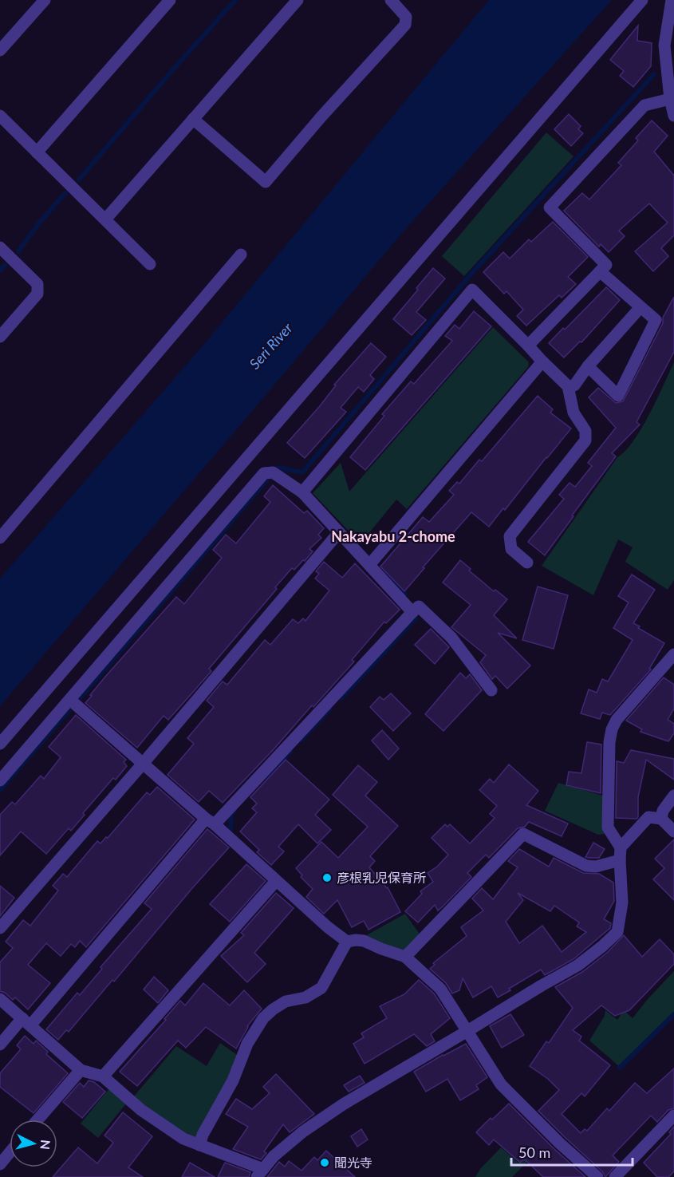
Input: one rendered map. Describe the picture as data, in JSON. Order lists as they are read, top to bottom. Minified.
{"districts":["Nakayabu 2-chome"],"water":["Seri River"],"places":["彦根乳児保育所","聞光寺"],"scale_bar":"50 m","north":"right"}
